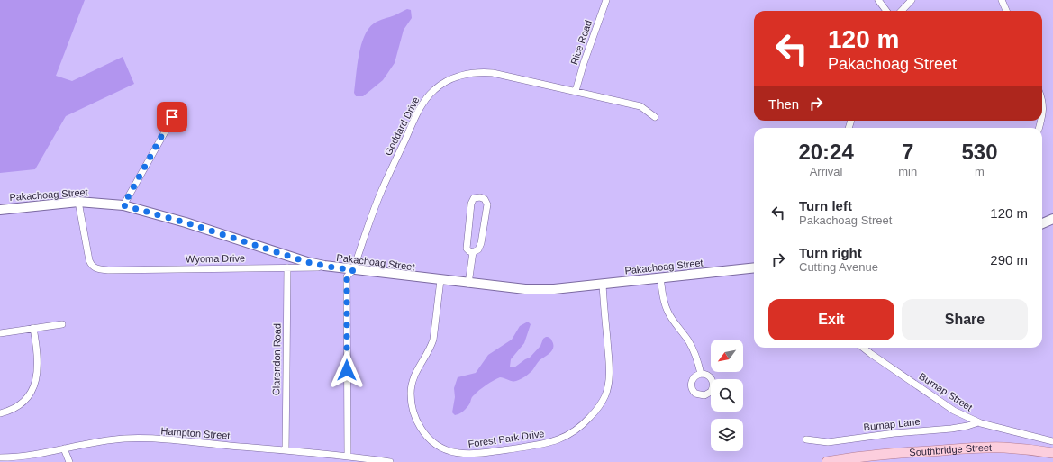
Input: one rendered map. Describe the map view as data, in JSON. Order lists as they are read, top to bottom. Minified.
{"streets":{"main road":["Southbridge Street"],"street":["Rice Road","Goddard Drive","Pakachoag Street","Wyoma Drive","Clarendon Road","Burnap Street","Burnap Lane","Hampton Street","Forest Park Drive"]},"crossings":[["Rice Road","Goddard Drive"],["Goddard Drive","Pakachoag Street"],["Goddard Drive","Hampton Street"],["Pakachoag Street","Wyoma Drive"],["Pakachoag Street","Forest Park Drive"],["Wyoma Drive","Clarendon Road"],["Clarendon Road","Hampton Street"],["Burnap Street","Burnap Lane"]],"north":"bottom left","page":{"turn":["120 m","Pakachoag Street"],"then":"Then","eta":["20:24","Arrival","7","min","530","m"],"list":[{"name":"Turn left","note":"Pakachoag Street","value":"120 m"},{"name":"Turn right","note":"Cutting Avenue","value":"290 m"}],"buttons":["Exit","Share"]}}
